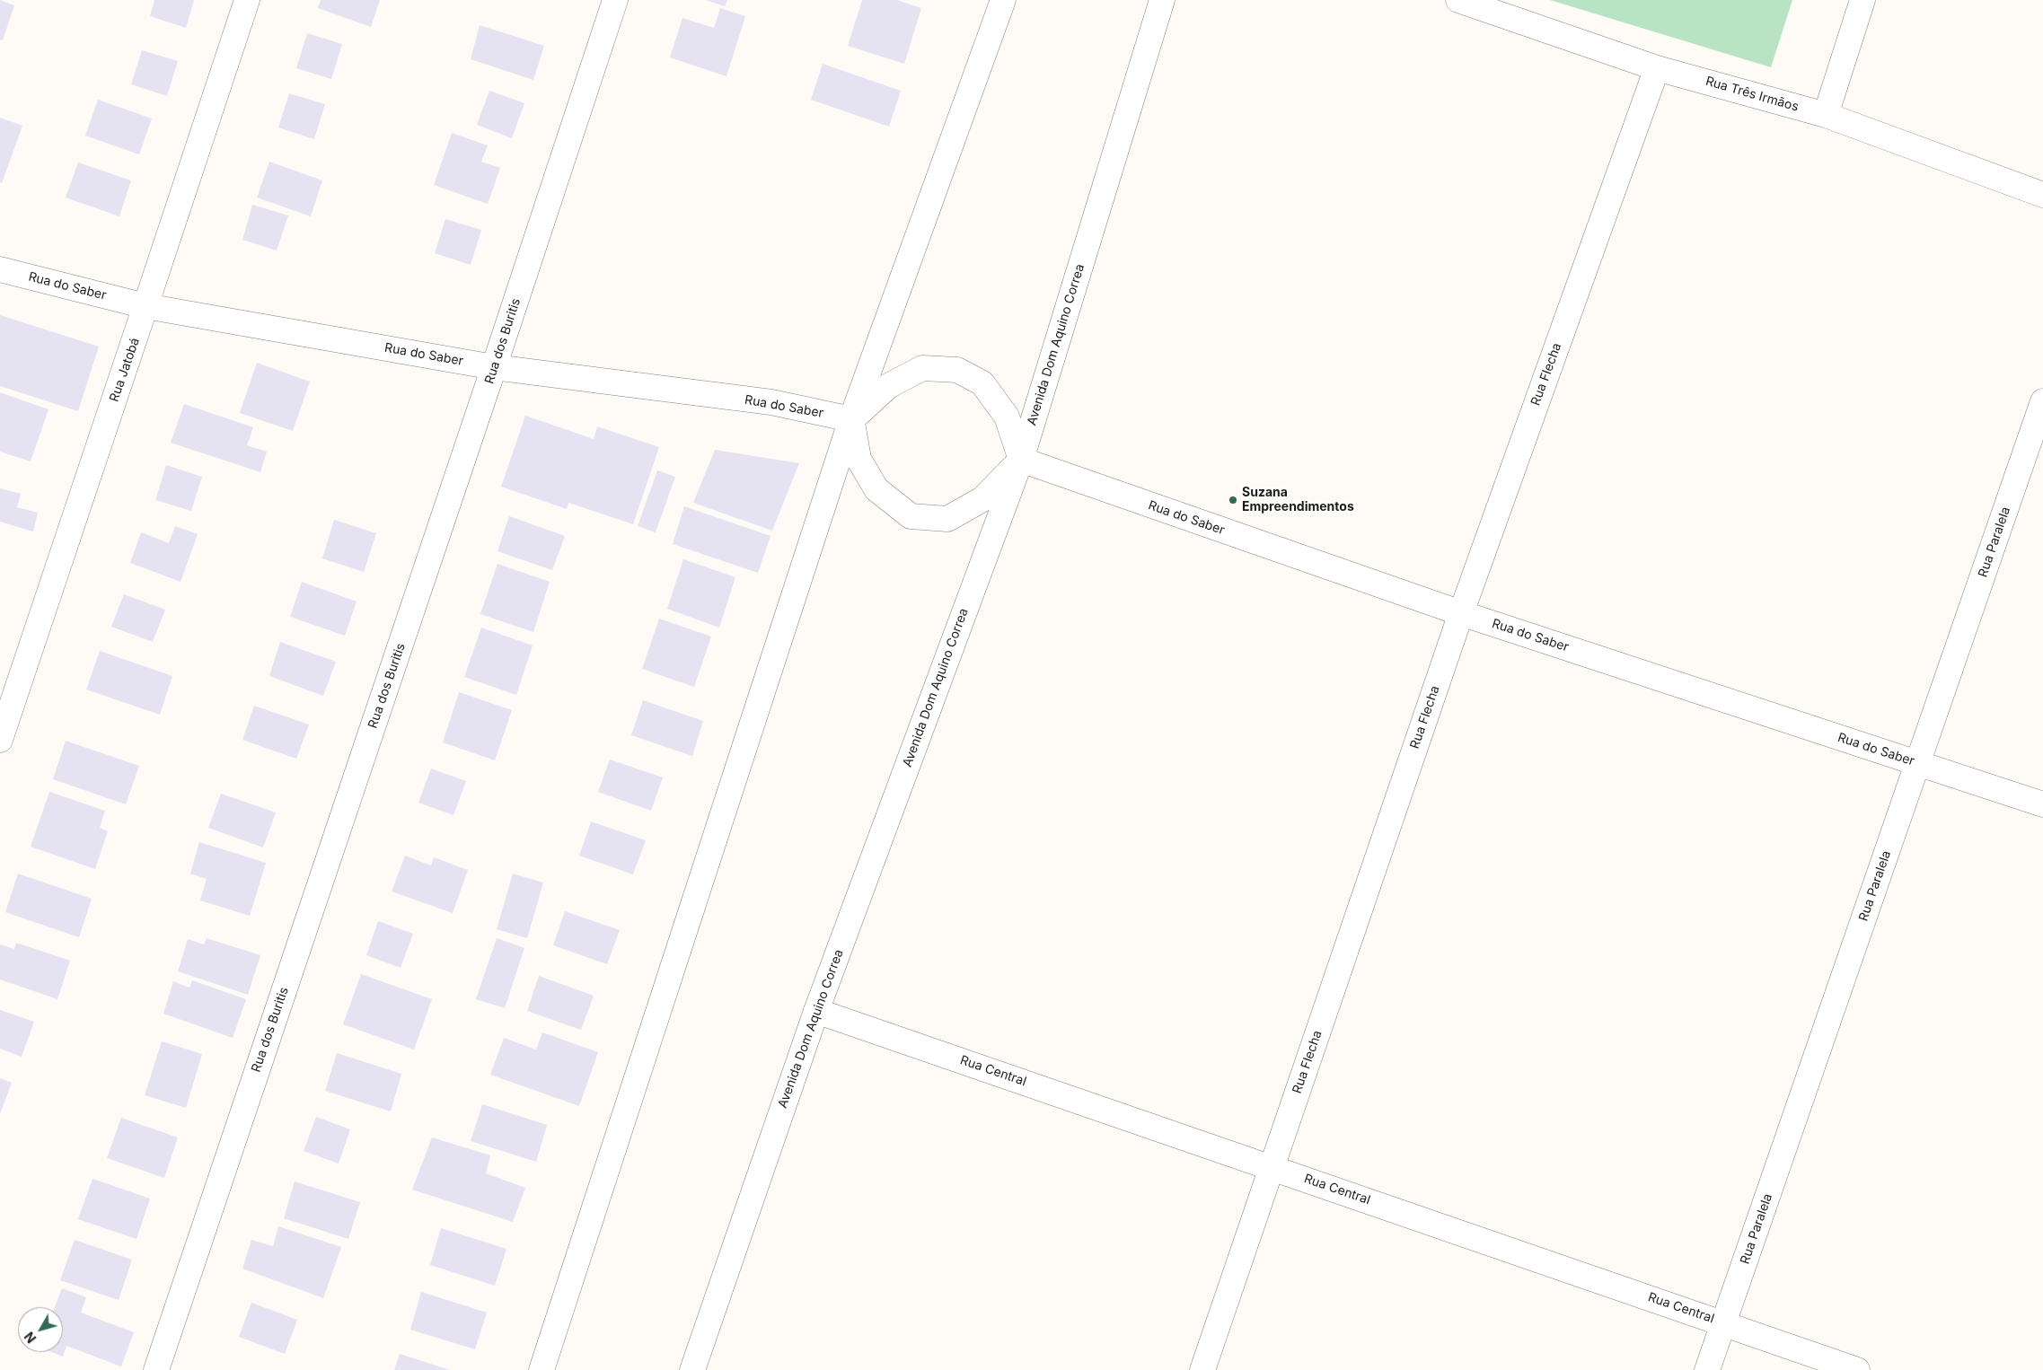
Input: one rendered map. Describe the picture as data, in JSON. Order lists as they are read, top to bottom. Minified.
{"streets":{"street":["Rua Três Irmãos","Rua do Saber","Rua dos Buritis","Avenida Dom Aquino Correa","Rua Jatobá","Rua Flecha","Rua Paralela","Rua Central"]},"crossings":[["Rua Três Irmãos","Rua Flecha"],["Rua do Saber","Rua dos Buritis"],["Rua do Saber","Avenida Dom Aquino Correa"],["Rua do Saber","Rua Jatobá"],["Rua do Saber","Rua Flecha"],["Rua do Saber","Rua Paralela"],["Avenida Dom Aquino Correa","Rua Central"],["Rua Flecha","Rua Central"],["Rua Paralela","Rua Central"]],"places":["Suzana Empreendimentos"],"north":"bottom left"}
